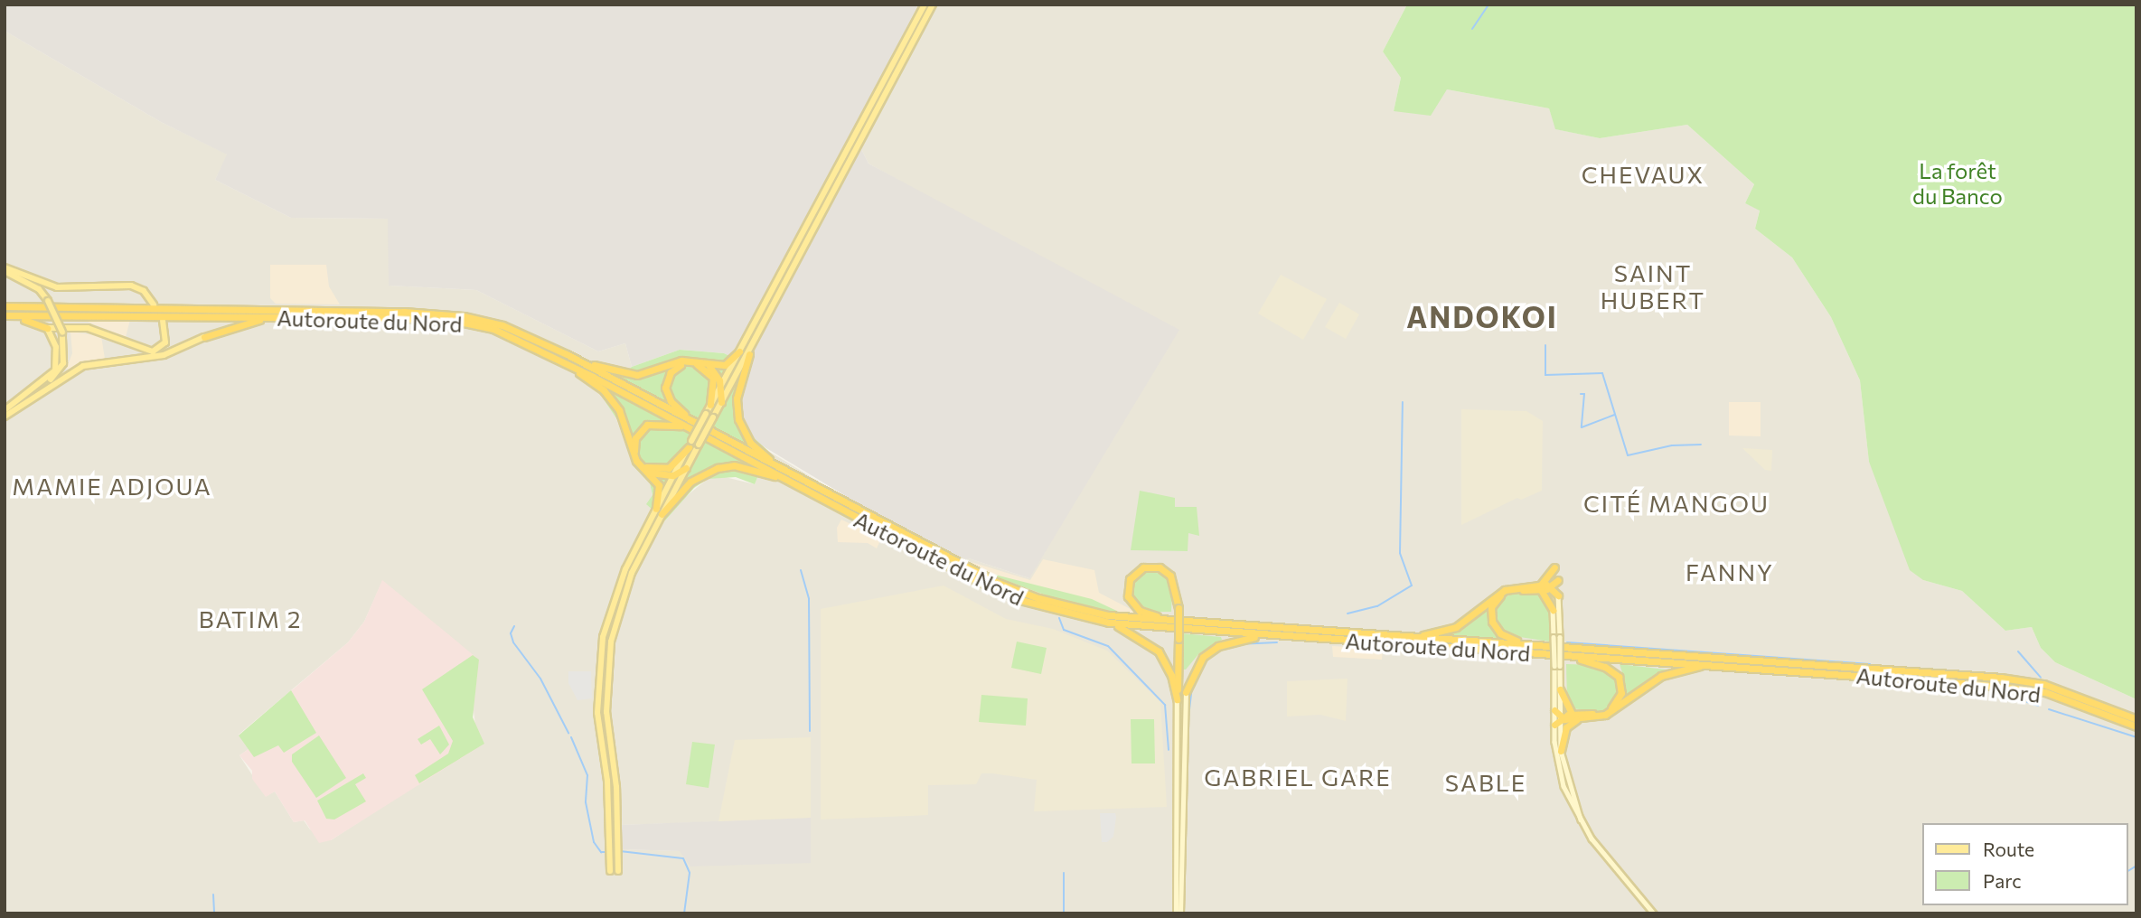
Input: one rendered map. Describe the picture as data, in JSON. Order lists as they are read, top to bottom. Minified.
{"streets":{"highway":["Autoroute du Nord"]},"districts":["CHEVAUX","SAINT HUBERT","ANDOKOI","MAMIE ADJOUA","CITÉ MANGOU","FANNY","BATIM 2","GABRIEL GARE","SABLE"],"parks":["La forêt du Banco"],"legend":["Route","Parc"]}
